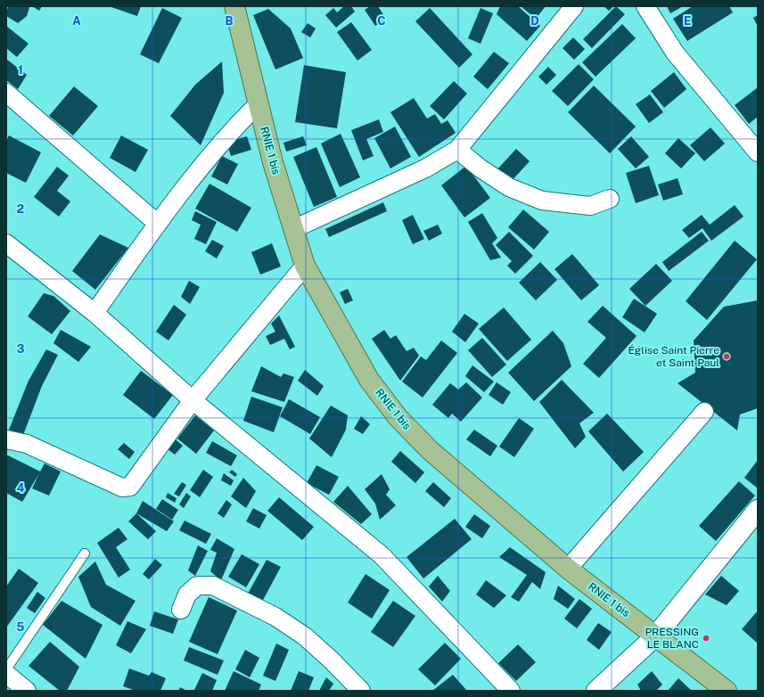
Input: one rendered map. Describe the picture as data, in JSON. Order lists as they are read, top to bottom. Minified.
{"streets":{"main road":["RNIE 1 bis"]},"places":["Église Saint Pierre et Saint Paul","PRESSING LE BLANC"],"grid":{"columns":["A","B","C","D","E"],"rows":["1","2","3","4","5"]}}
